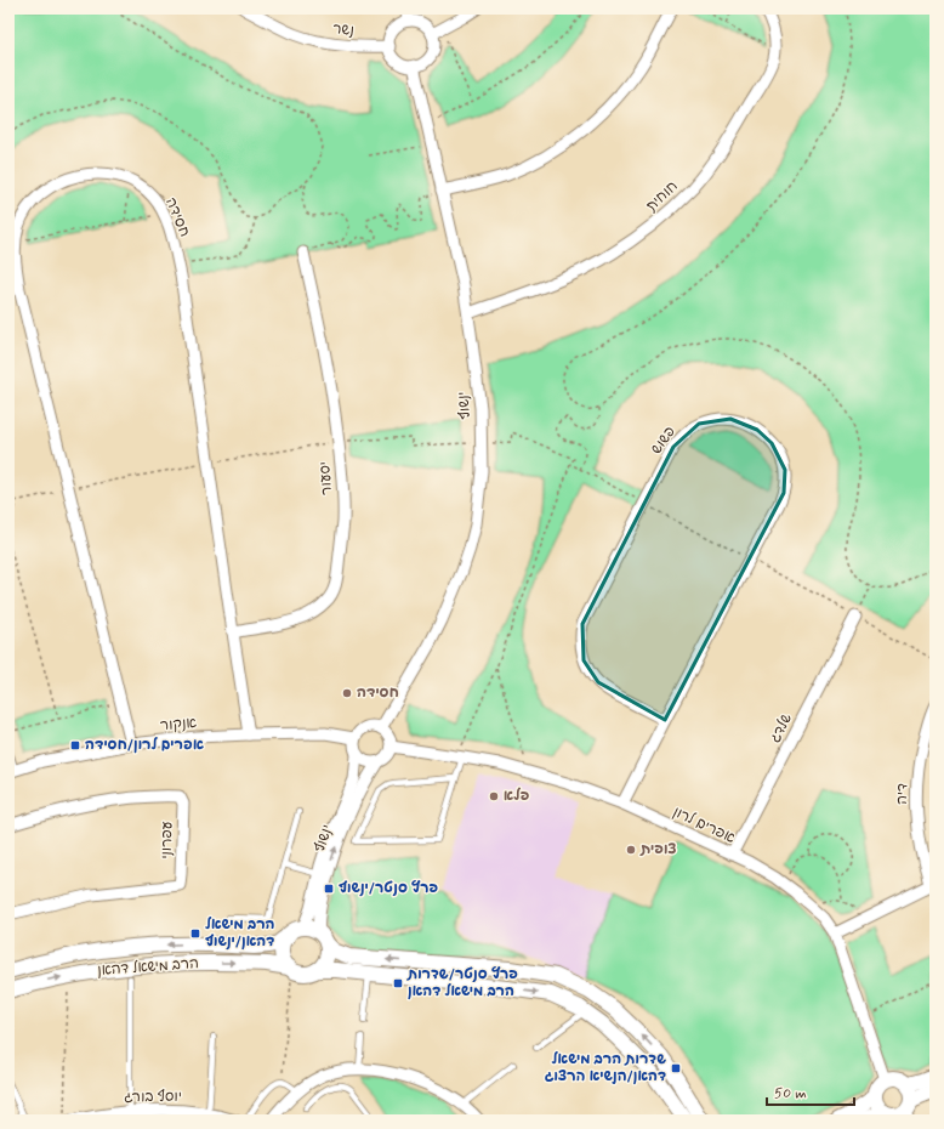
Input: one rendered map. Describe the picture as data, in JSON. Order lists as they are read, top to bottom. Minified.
{"streets":{"street":["נשר","חוחית","חסידה","ינשוף","פשוש","יסעור","אנקור","שלדג","דיה","אפרים לרון","עפרוני","הרב מישאל דהאן","יוסף בורג"]},"crossings":[["נשר","ינשוף"],["חוחית","ינשוף"],["חסידה","יסעור"],["חסידה","אנקור"],["ינשוף","אנקור"],["ינשוף","אפרים לרון"],["ינשוף","הרב מישאל דהאן"],["פשוש","אפרים לרון"],["אנקור","אפרים לרון"],["שלדג","אפרים לרון"]],"places":{"other":["חסידה","פלא","צופית"],"transit":["אפרים לרון/חסידה","פרץ סנטר/ינשוף","הרב מישאל דהאן/ינשוף","פרץ סנטר/שדרות הרב מישאל דהאן","שדרות הרב מישאל דהאן/הנשיא הרצוג"]},"scale_bar":"50 m"}
